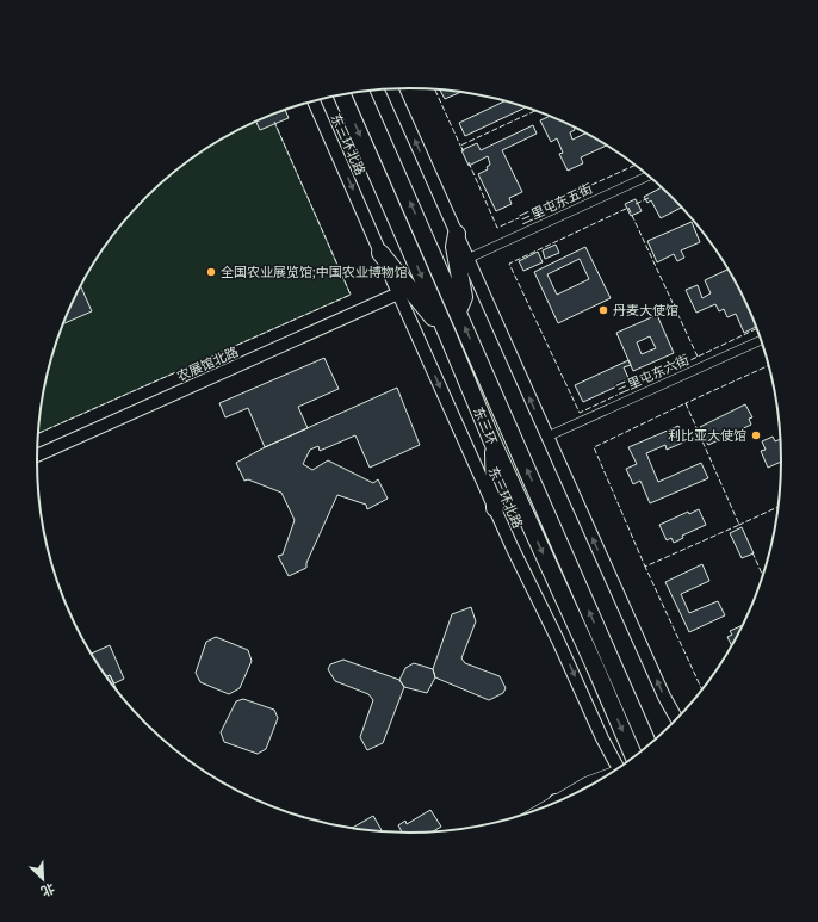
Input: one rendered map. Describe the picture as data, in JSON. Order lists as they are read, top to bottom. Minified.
{"streets":{"highway":["东三环"],"street":["东三环北路","三里屯东五街","农展馆北路","三里屯东六街"]},"crossings":[["东三环北路","农展馆北路"]],"places":["全国农业展览馆;中国农业博物馆","丹麦大使馆","利比亚大使馆"],"north":"bottom right"}
